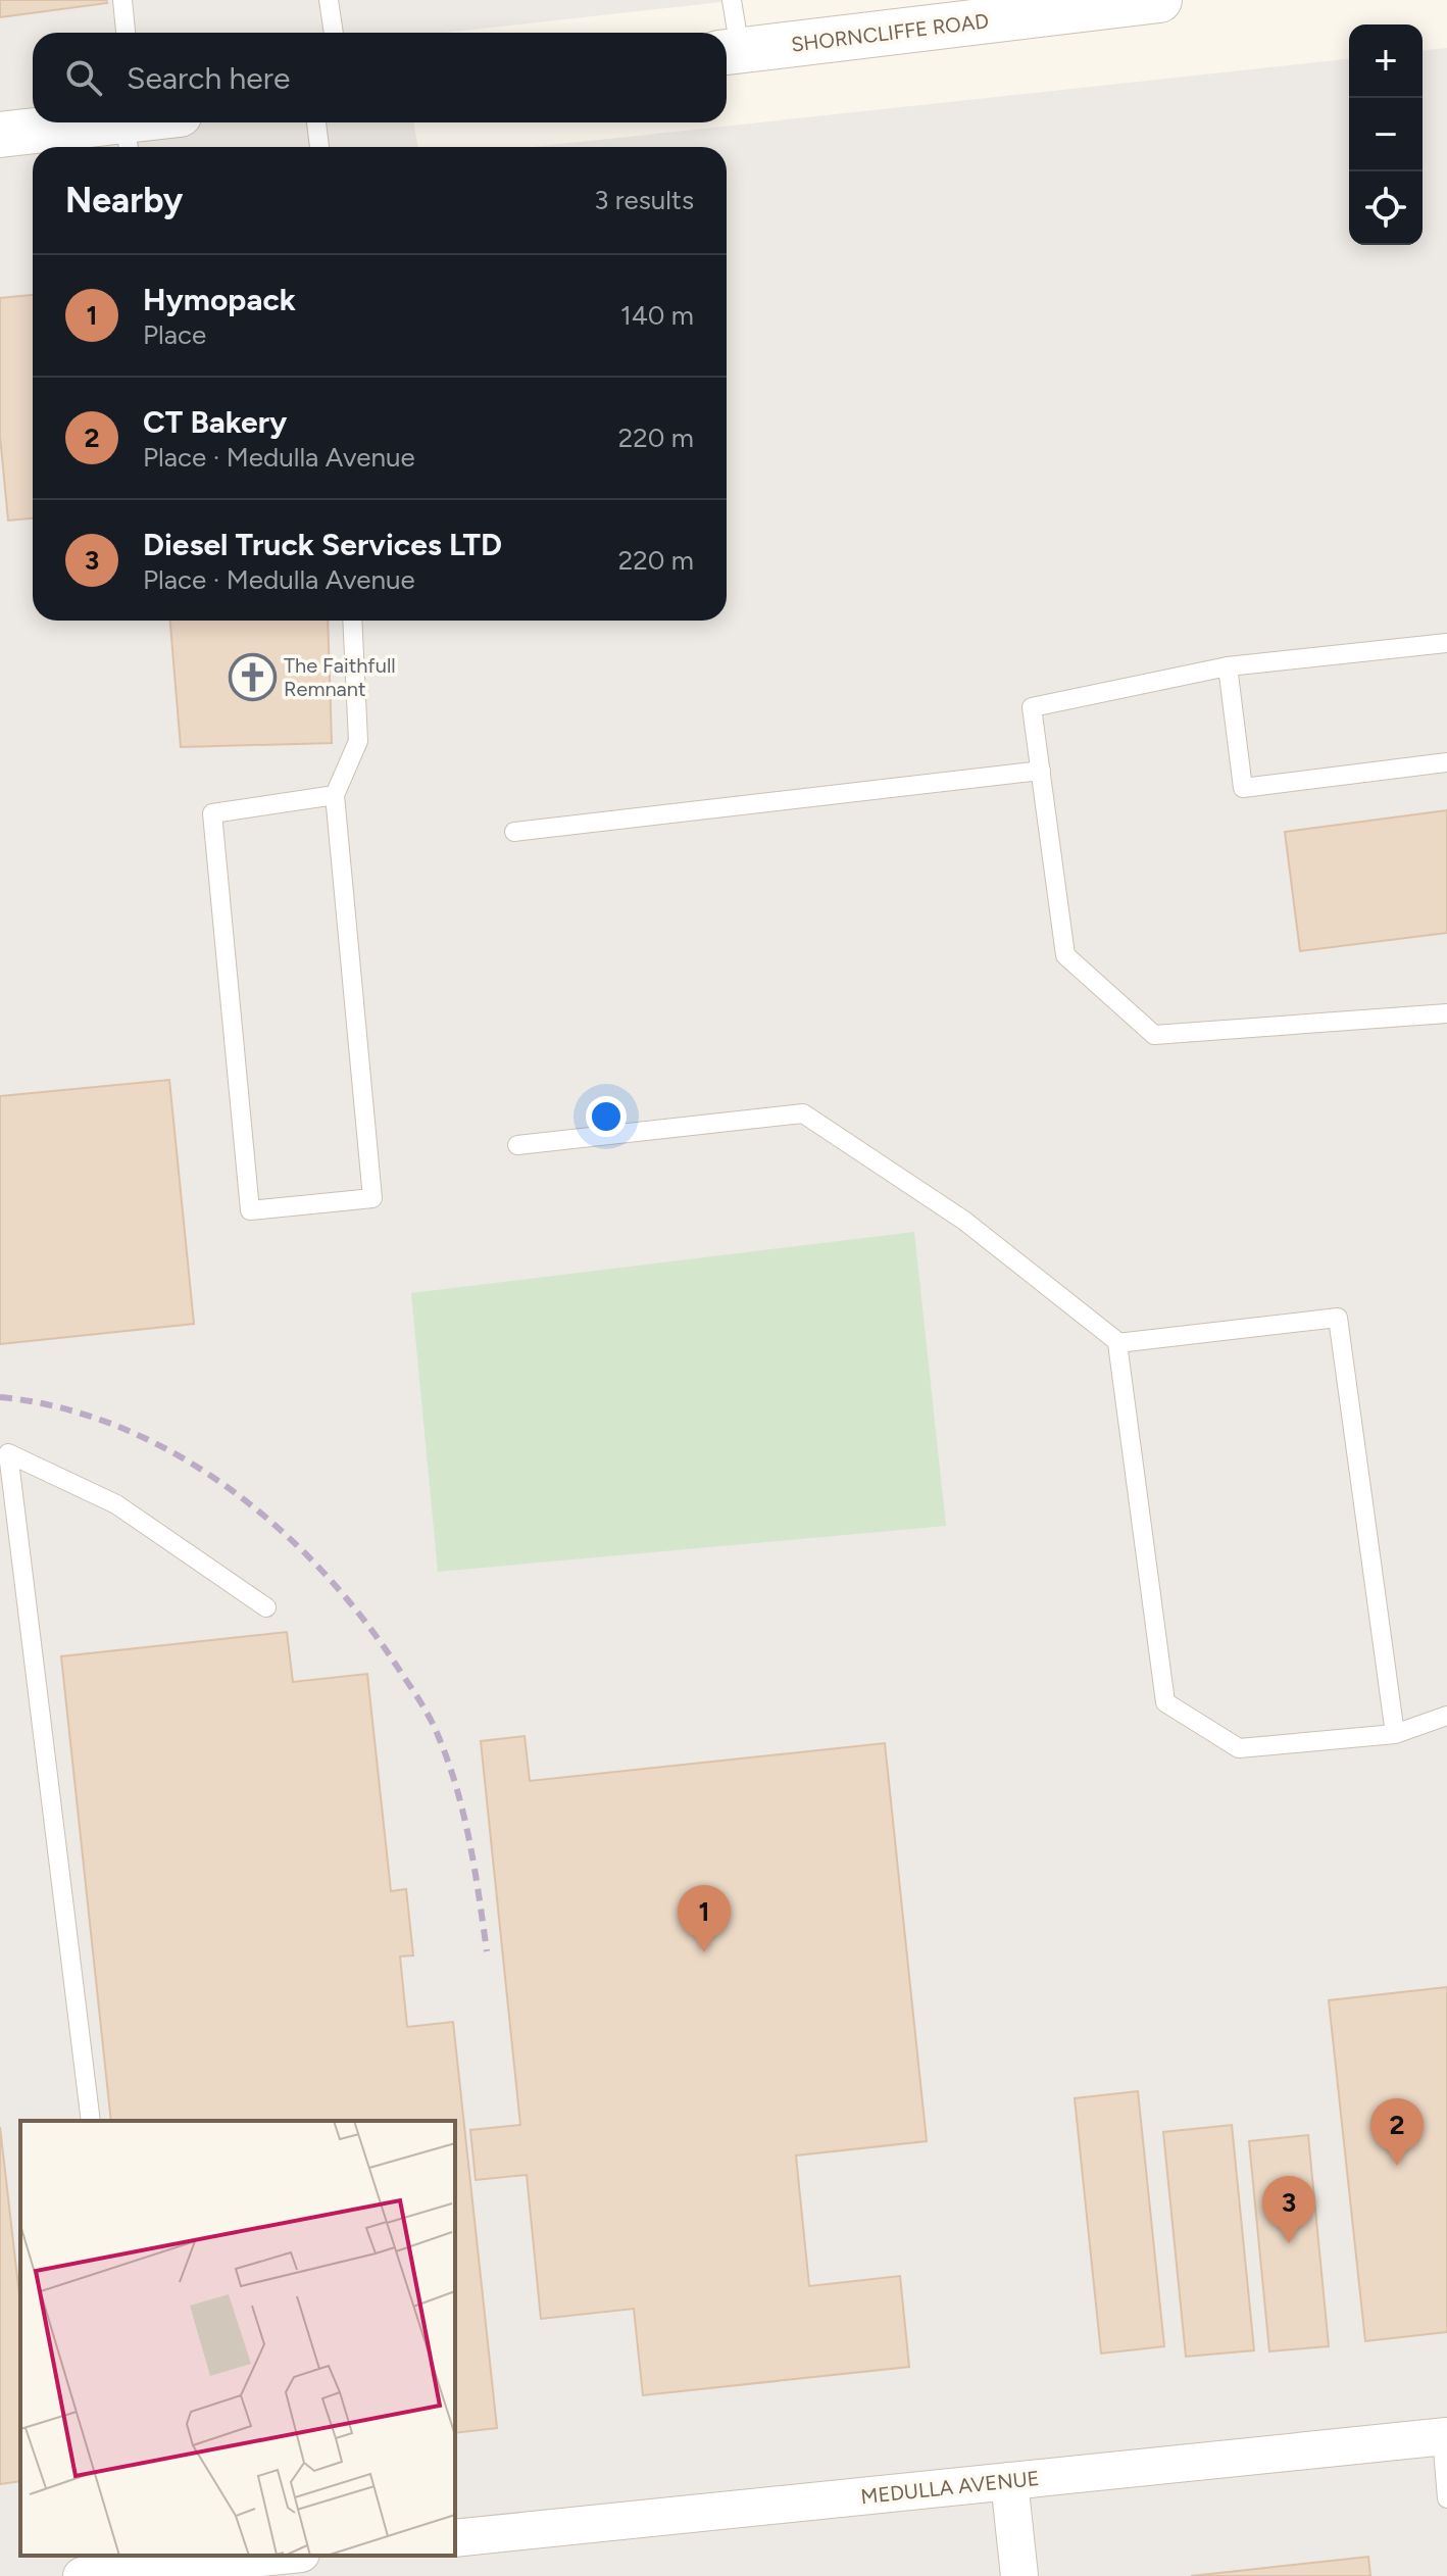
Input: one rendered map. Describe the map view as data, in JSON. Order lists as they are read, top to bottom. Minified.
{"streets":{"street":["SHORNCLIFFE ROAD","MEDULLA AVENUE"]},"places":{"church":["The Faithfull Remnant"]},"page":{"map_buttons":["+","−"],"search":"Search here","heading":["Nearby","3 results"],"list":[{"mark":"1","name":"Hymopack","note":"Place","value":"140 m"},{"mark":"2","name":"CT Bakery","note":"Place · Medulla Avenue","value":"220 m"},{"mark":"3","name":"Diesel Truck Services LTD","note":"Place · Medulla Avenue","value":"220 m"}],"pins":["1","2","3"]}}
